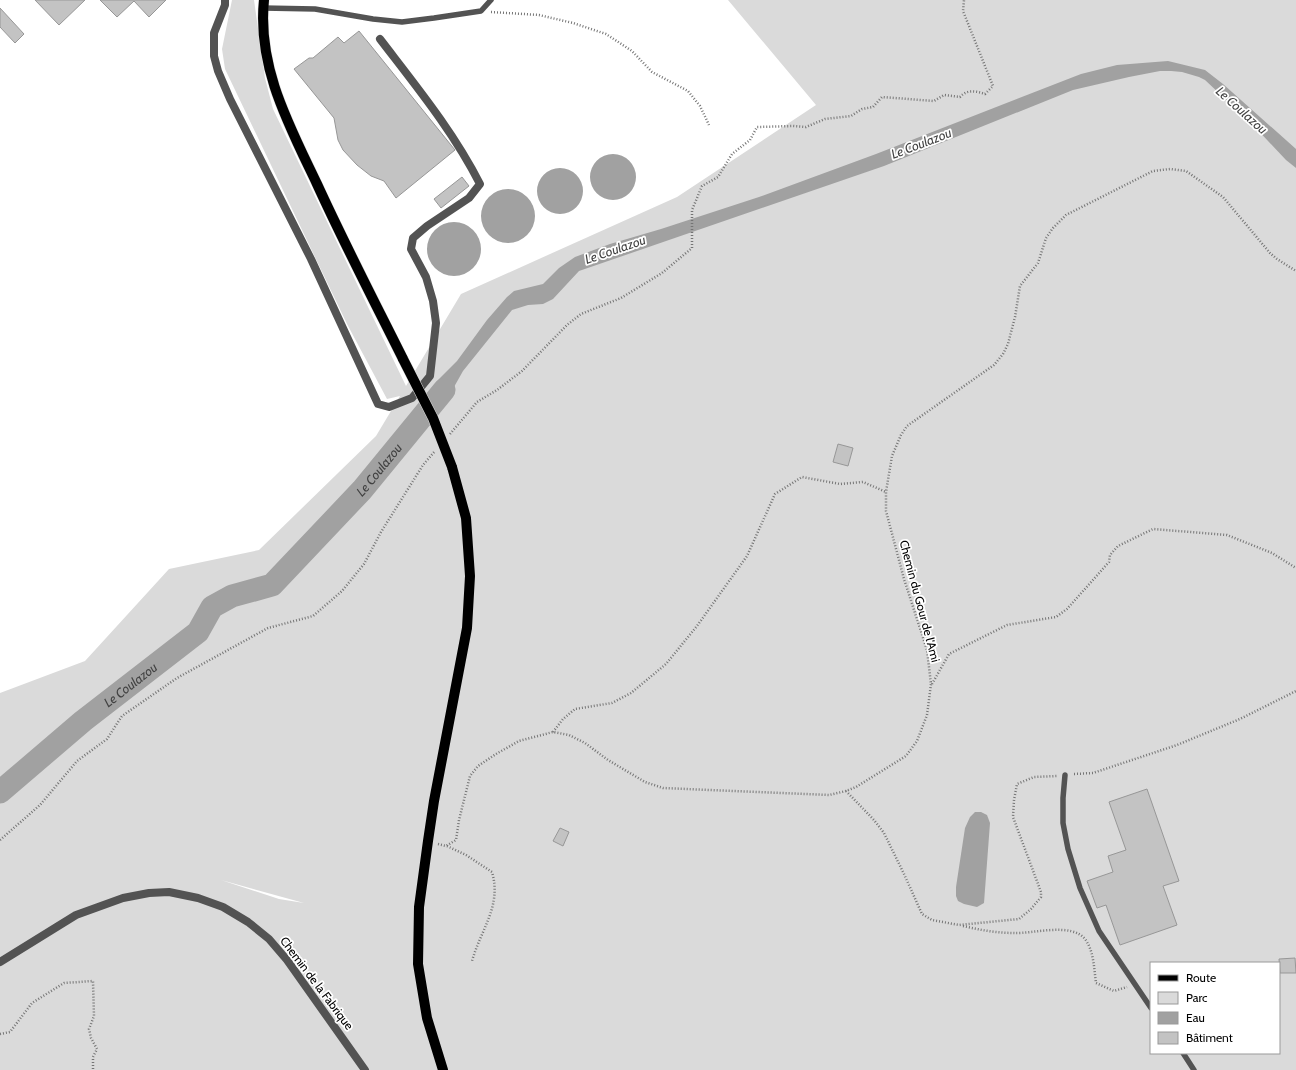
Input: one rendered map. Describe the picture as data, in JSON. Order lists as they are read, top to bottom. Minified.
{"streets":{"street":["Chemin de la Fabrique"],"path":["Chemin du Gour de l'Ami"]},"water":["Le Coulazou"],"legend":["Route","Parc","Eau","Bâtiment"]}
